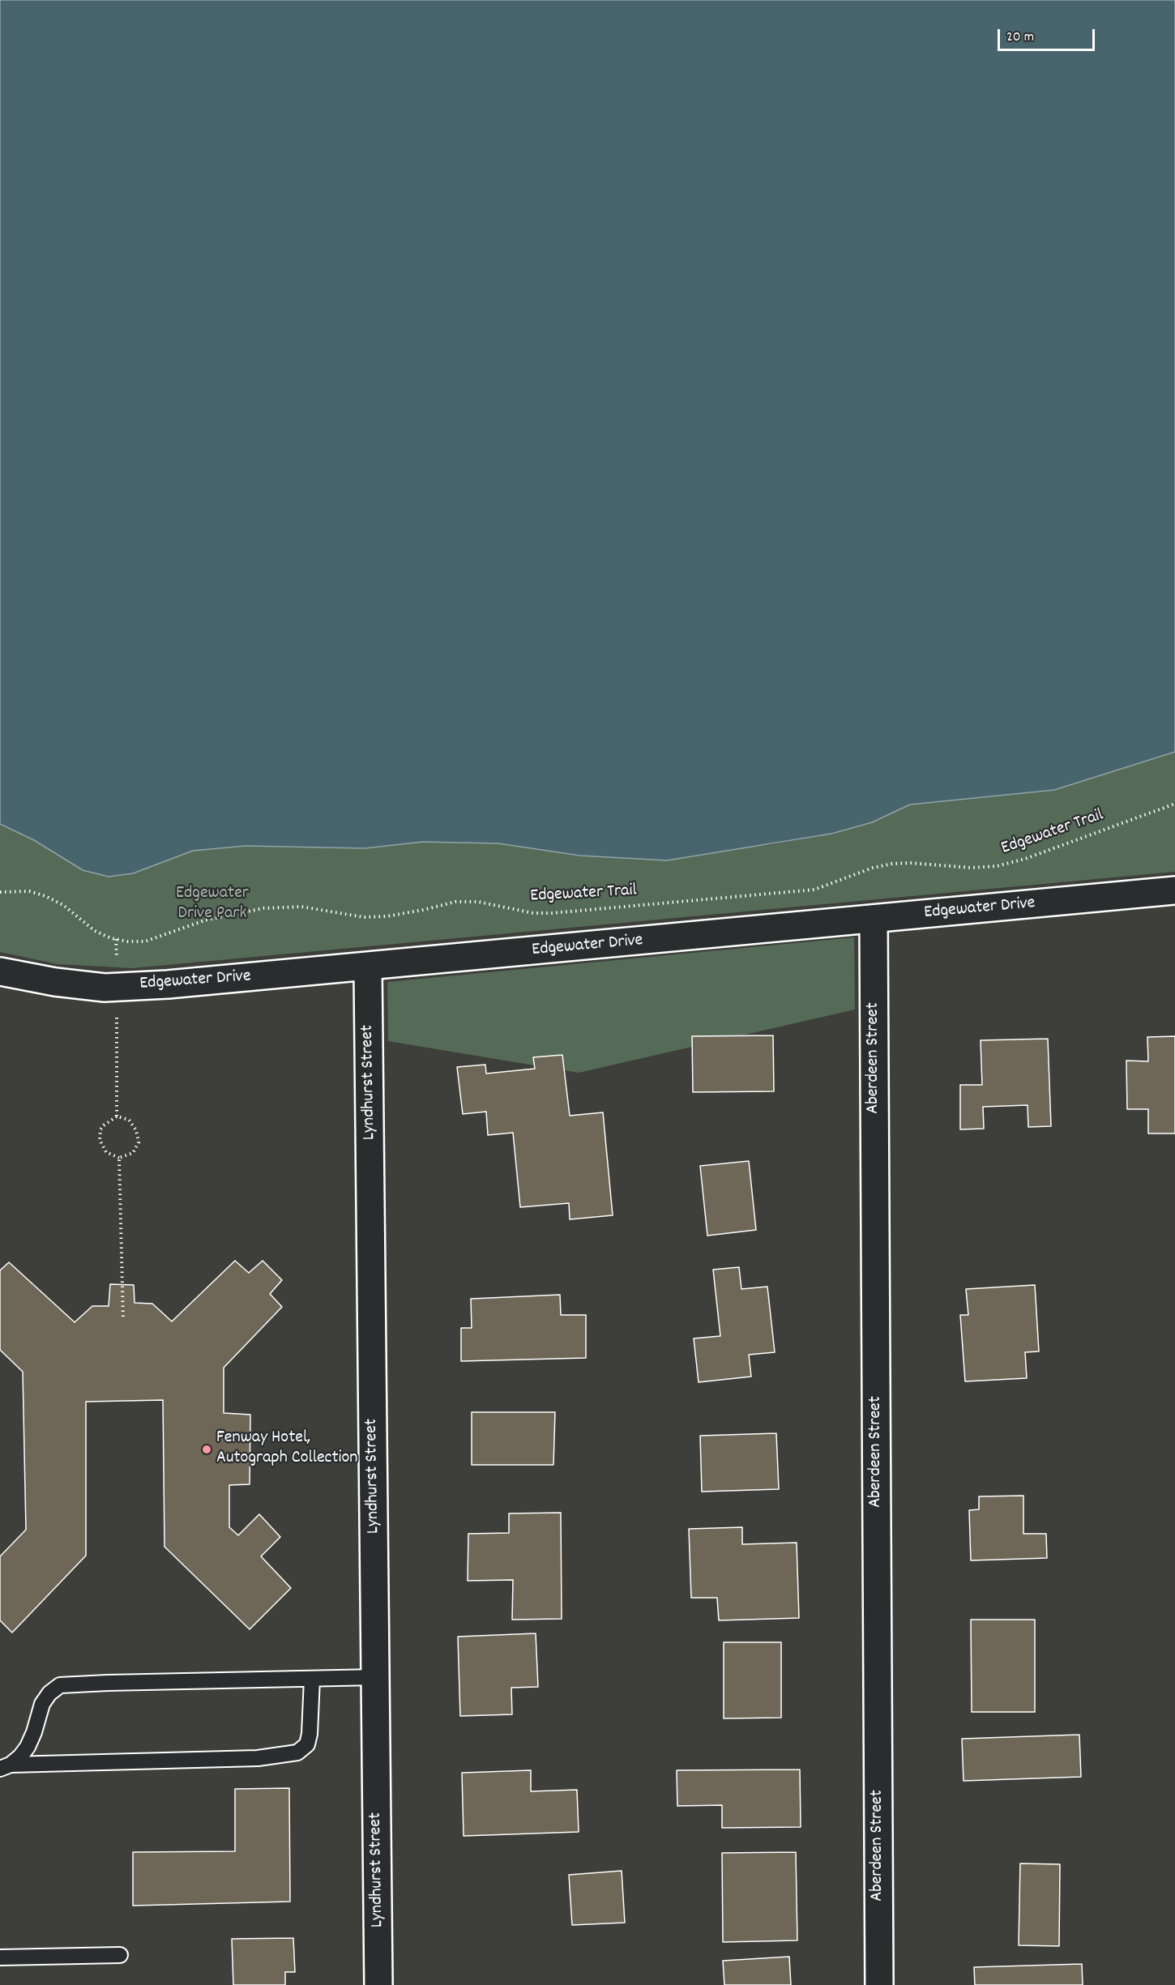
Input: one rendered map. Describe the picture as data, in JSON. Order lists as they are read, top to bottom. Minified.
{"streets":{"street":["Edgewater Drive","Aberdeen Street","Lyndhurst Street"],"path":["Edgewater Trail"]},"crossings":[["Edgewater Drive","Aberdeen Street"],["Edgewater Drive","Lyndhurst Street"]],"parks":["Edgewater Drive Park"],"places":["Fenway Hotel, Autograph Collection"],"scale_bar":"20 m"}
